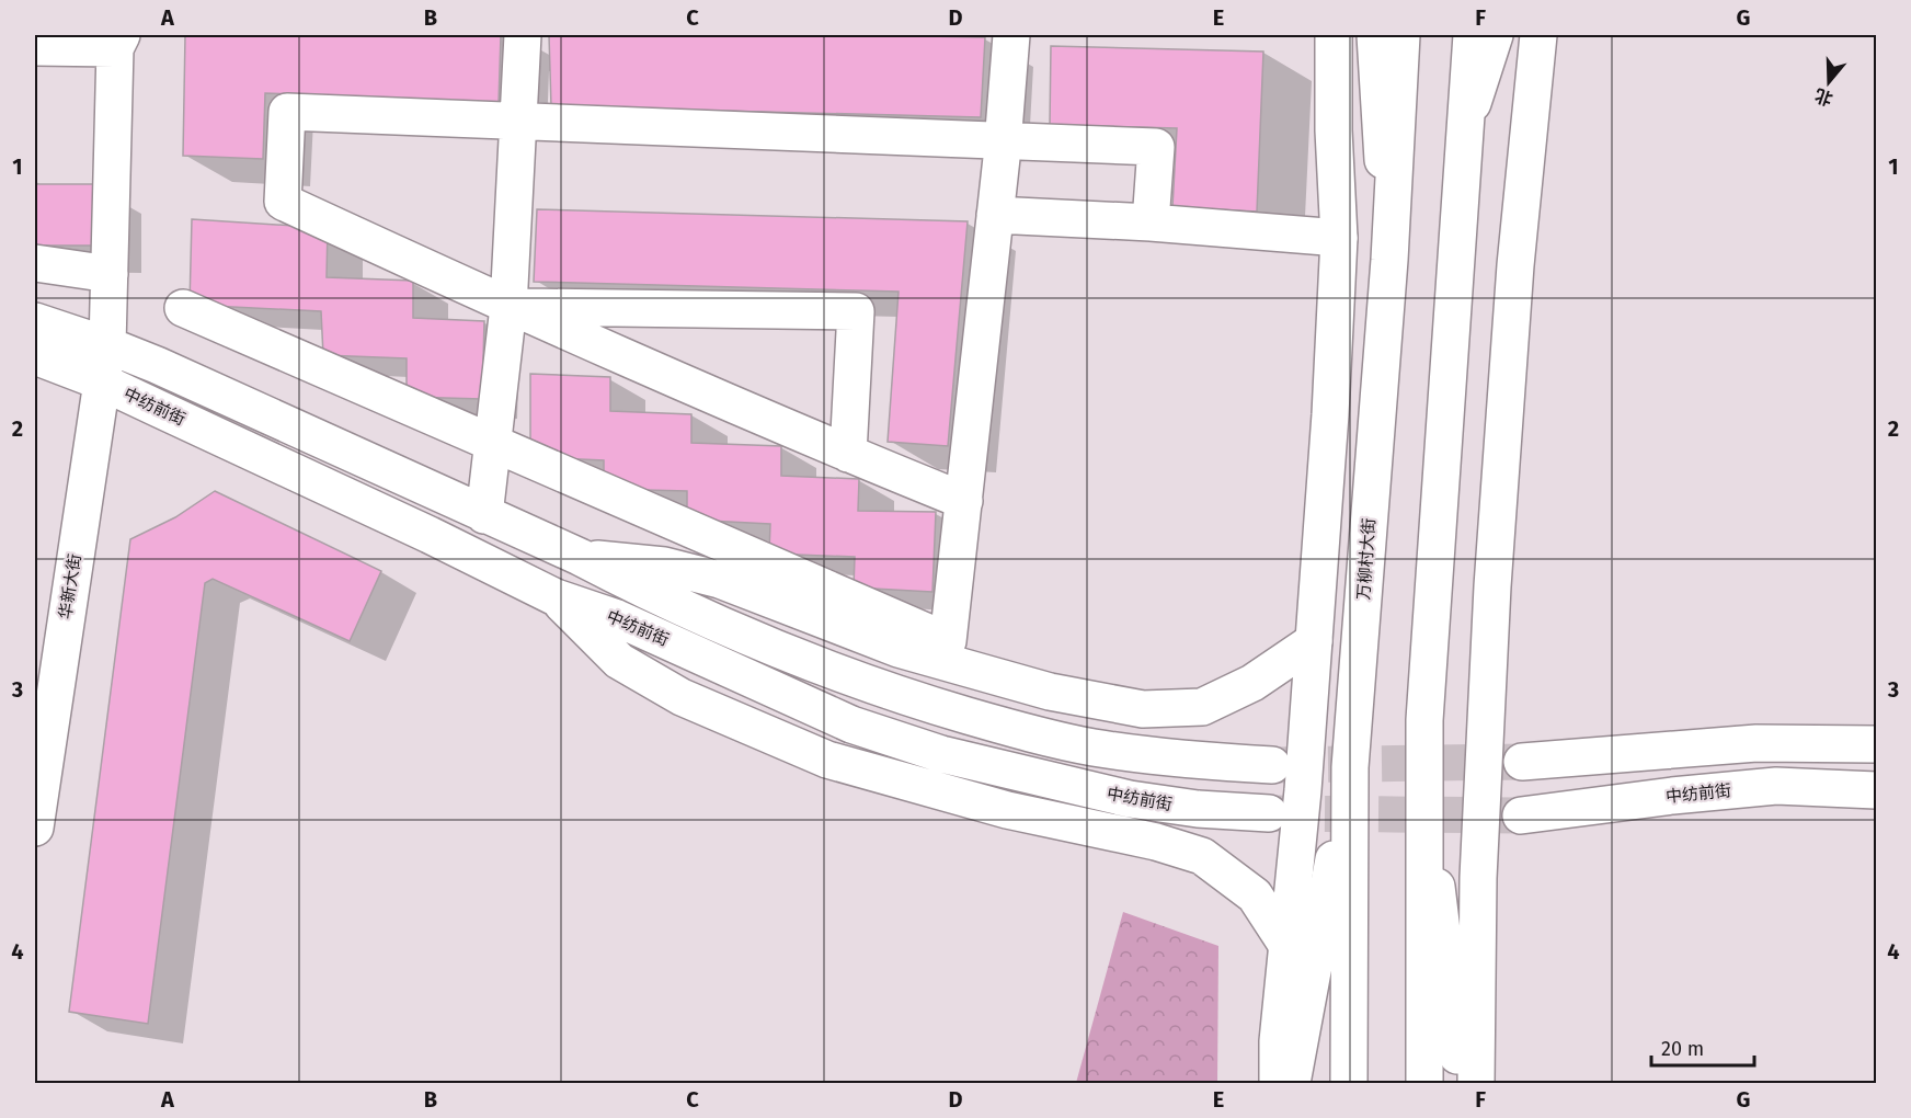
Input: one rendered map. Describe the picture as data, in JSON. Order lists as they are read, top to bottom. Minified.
{"streets":{"main road":["中纺前街","万柳村大街","华新大街"]},"crossings":[["中纺前街","华新大街"]],"scale_bar":"20 m","north":"bottom","grid":{"columns":["A","B","C","D","E","F","G"],"rows":["1","2","3","4"]}}
